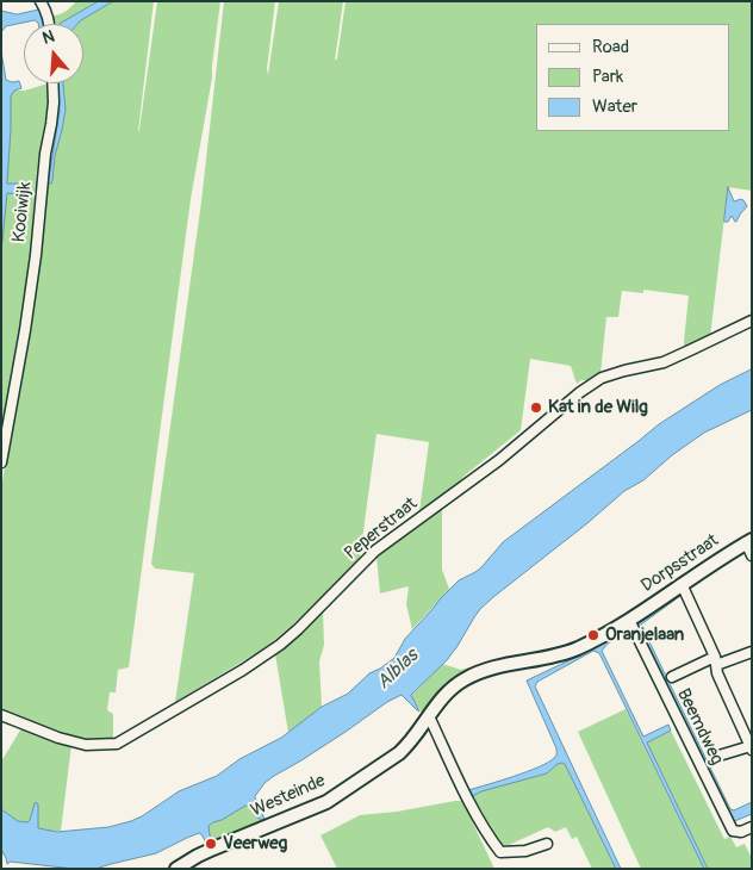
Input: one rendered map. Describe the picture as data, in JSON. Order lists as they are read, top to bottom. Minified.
{"streets":{"street":["Kooiwijk","Peperstraat","Dorpsstraat","Beemdweg","Westeinde"]},"crossings":[["Dorpsstraat","Beemdweg"],["Dorpsstraat","Westeinde"],["Beemdweg","Westeinde"]],"water":["Alblas"],"places":["Kat in de Wilg","Oranjelaan","Veerweg"],"legend":["Road","Park","Water"],"north":"top"}
